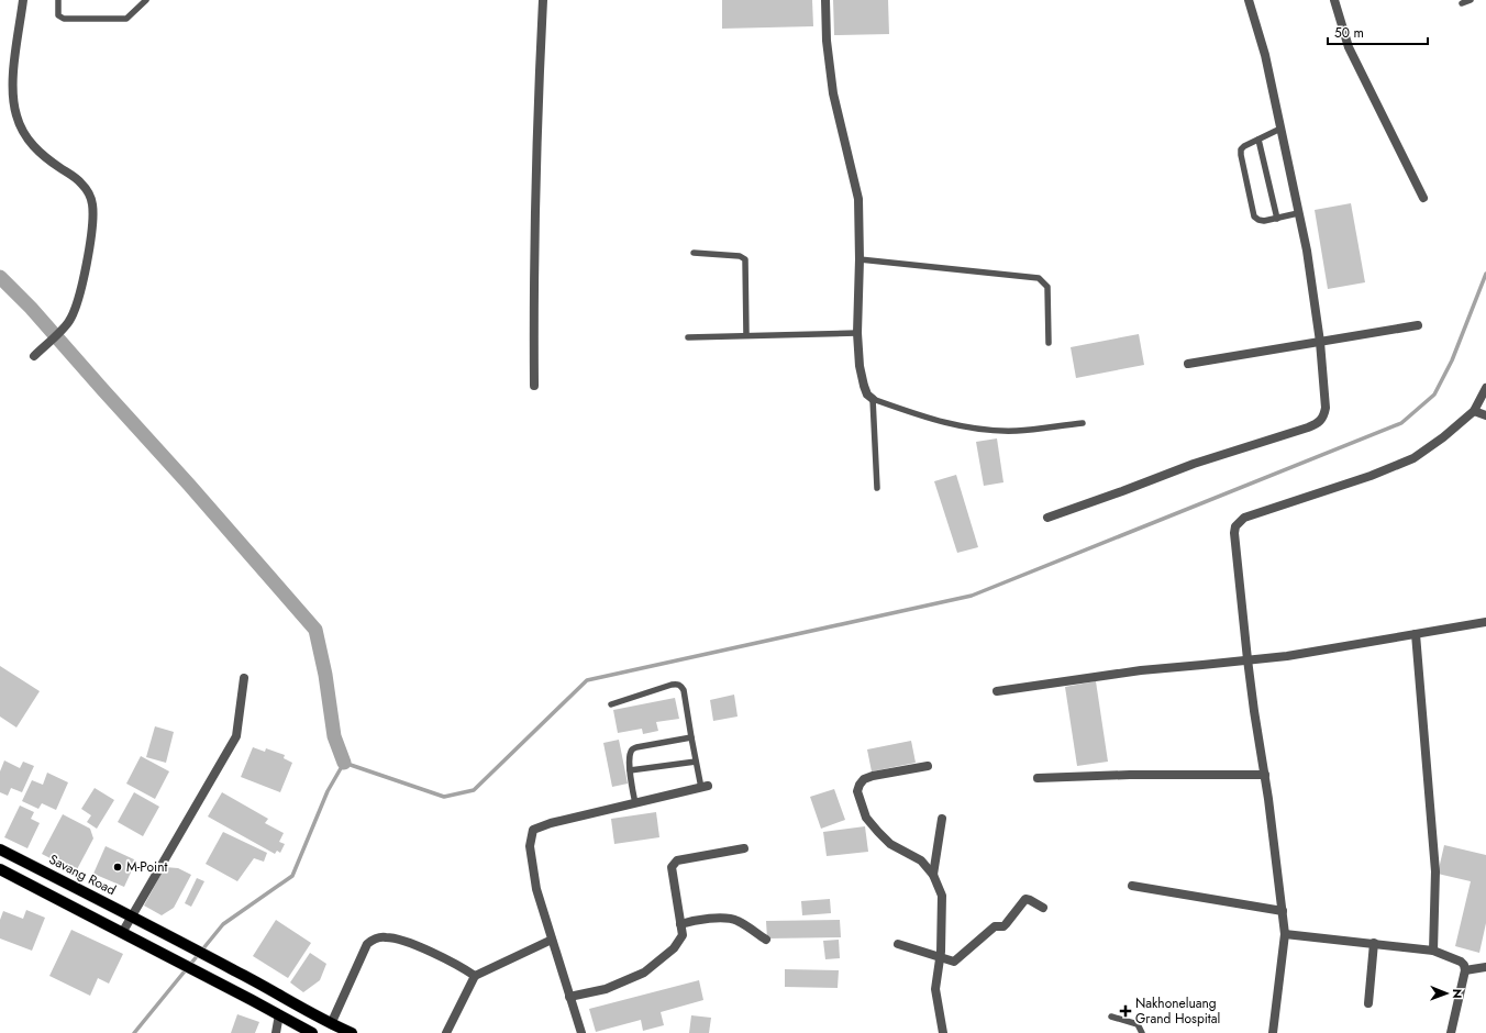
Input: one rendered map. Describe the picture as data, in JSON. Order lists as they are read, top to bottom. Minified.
{"streets":{"main road":["Savang Road"]},"places":{"other":["M-Point"],"health":["Nakhoneluang Grand Hospital"]},"scale_bar":"50 m","north":"right"}
